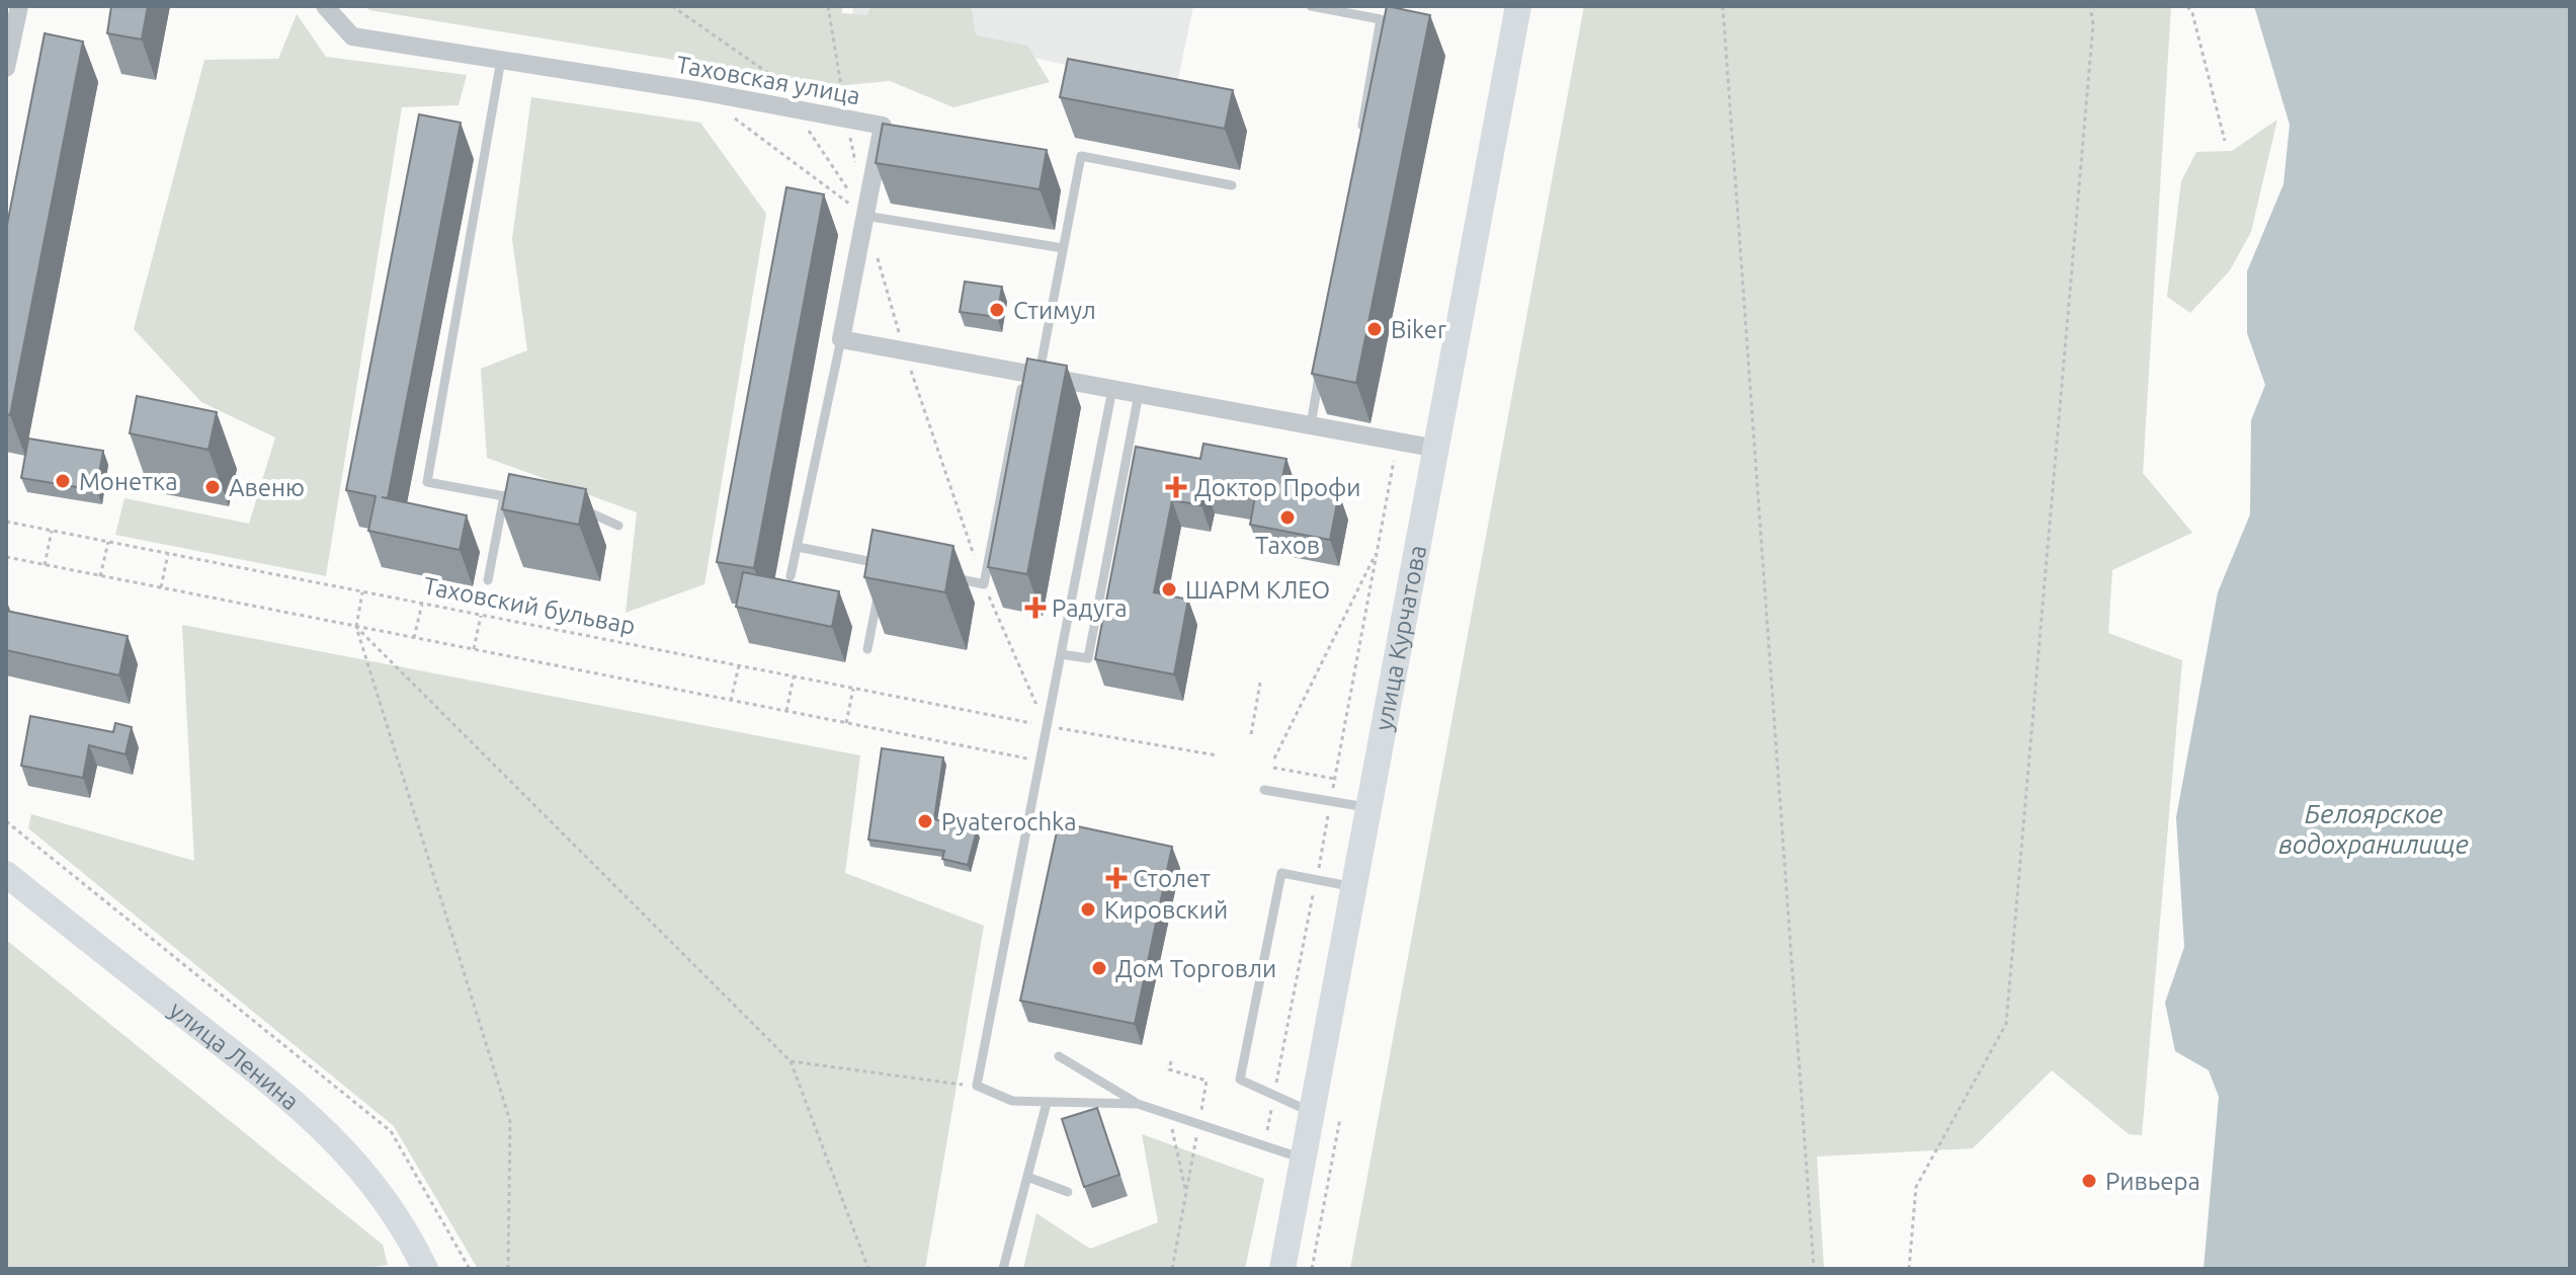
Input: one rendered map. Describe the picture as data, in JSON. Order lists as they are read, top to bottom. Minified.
{"streets":{"main road":["улица Курчатова","улица Ленина"],"street":["Таховская улица"],"path":["Таховский бульвар"]},"water":["Белоярское водохранилище"],"places":{"other":["Стимул","Biker","Монетка","Авеню","Тахов","ШАРМ КЛЕО","Pyaterochka","Кировский","Дом Торговли","Ривьера"],"health":["Доктор Профи","Радуга","Столет"]}}
